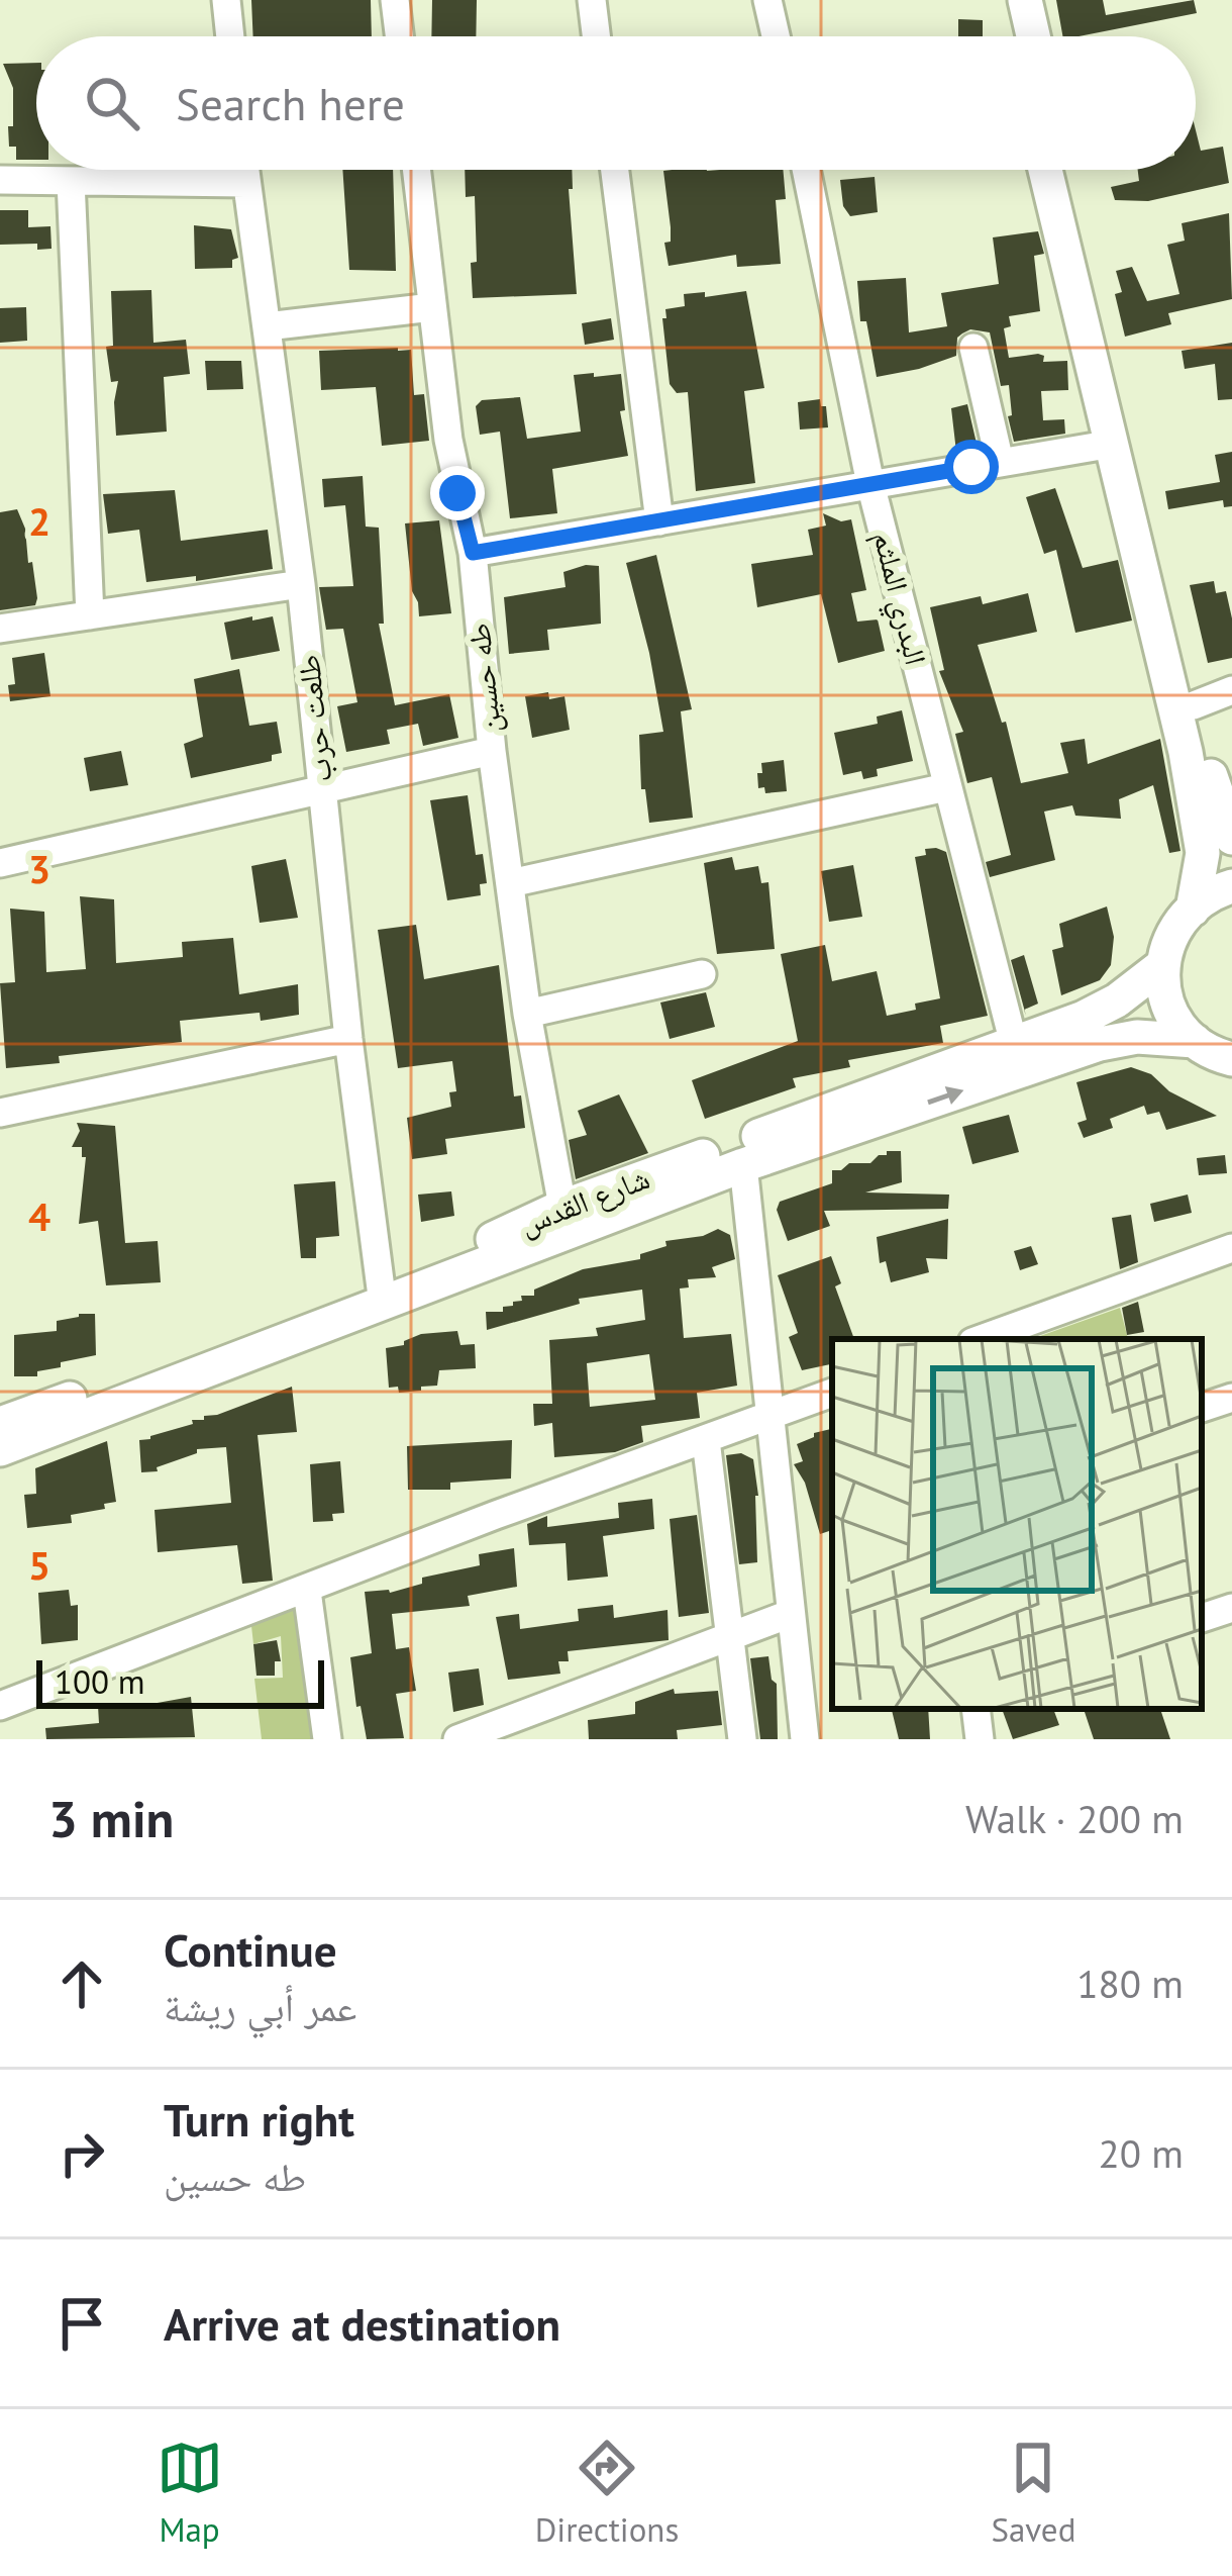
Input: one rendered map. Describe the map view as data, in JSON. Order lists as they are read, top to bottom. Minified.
{"streets":{"main road":["شارع القدس"],"street":["البدري الملثم","طه حسين","طلعت حرب"]},"crossings":[["البدري الملثم","شارع القدس"],["طه حسين","شارع القدس"],["طلعت حرب","شارع القدس"]],"scale_bar":"100 m","page":{"search":"Search here","scale":"100 m","heading":["3 min","Walk · 200 m"],"list":[["Continue","عمر أبي ريشة","180 m"],["Turn right","طه حسين","20 m"],"Arrive at destination"],"nav":["Map","Directions","Saved"]},"grid":{"rows":["2","3","4","5"]}}
